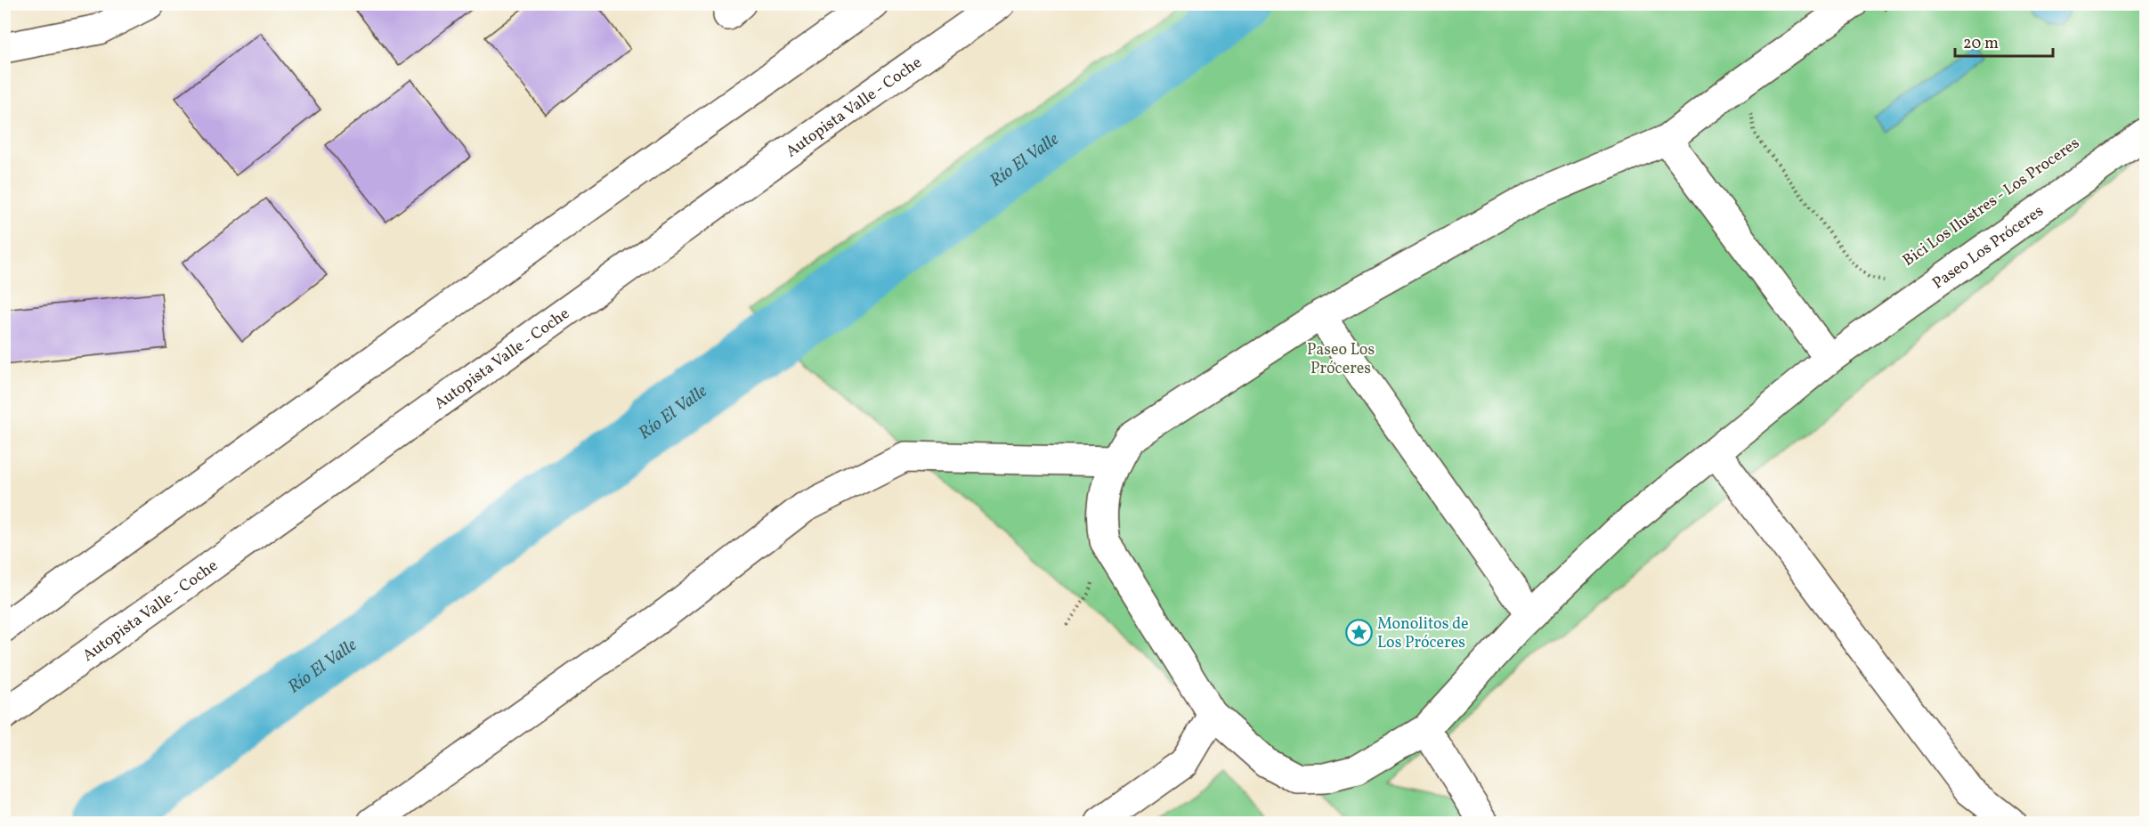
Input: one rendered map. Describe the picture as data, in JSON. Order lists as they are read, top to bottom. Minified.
{"streets":{"main road":["Autopista Valle - Coche","Paseo Los Próceres"],"path":["Bici Los Ilustres - Los Proceres"]},"water":["Río El Valle"],"parks":["Paseo Los Próceres"],"places":{"place":["Monolitos de Los Próceres"]},"scale_bar":"20 m"}
